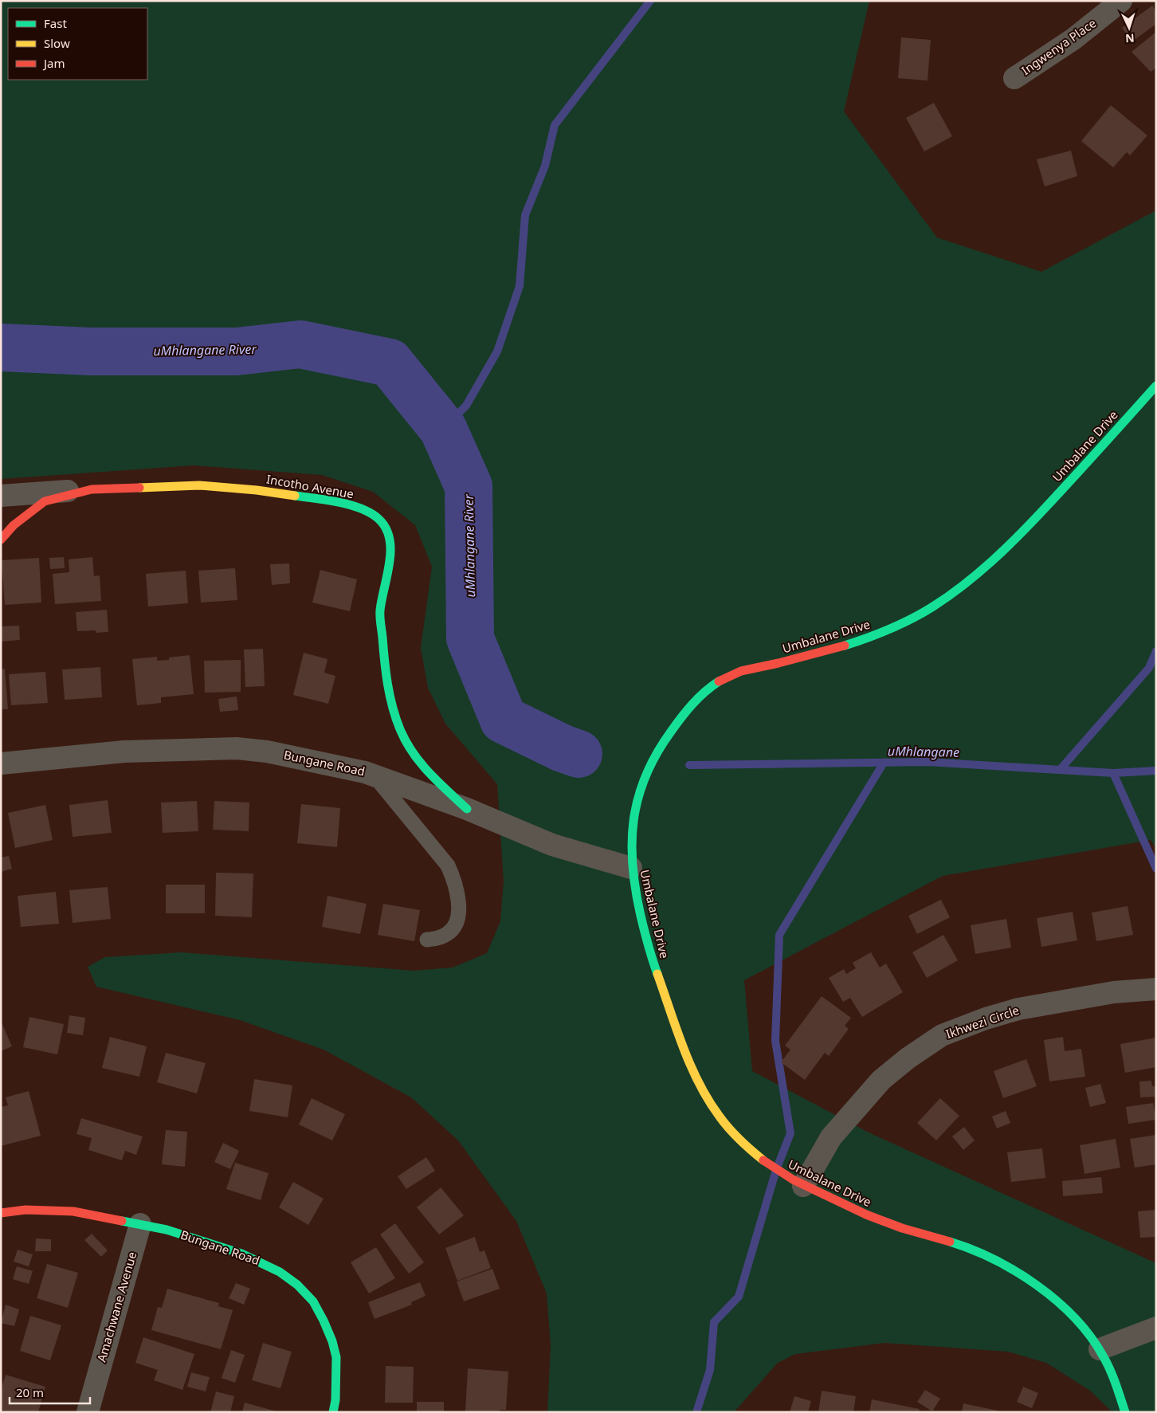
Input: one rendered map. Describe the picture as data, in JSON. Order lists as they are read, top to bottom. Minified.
{"streets":{"street":["Ingwenya Place","Umbalane Drive","Incotho Avenue","Bungane Road","Ikhwezi Circle","Amachwane Avenue"]},"crossings":[["Umbalane Drive","Bungane Road"],["Umbalane Drive","Ikhwezi Circle"],["Incotho Avenue","Bungane Road"],["Bungane Road","Amachwane Avenue"]],"water":["uMhlangane River","uMhlangane"],"legend":["Fast","Slow","Jam"],"scale_bar":"20 m","north":"bottom"}
